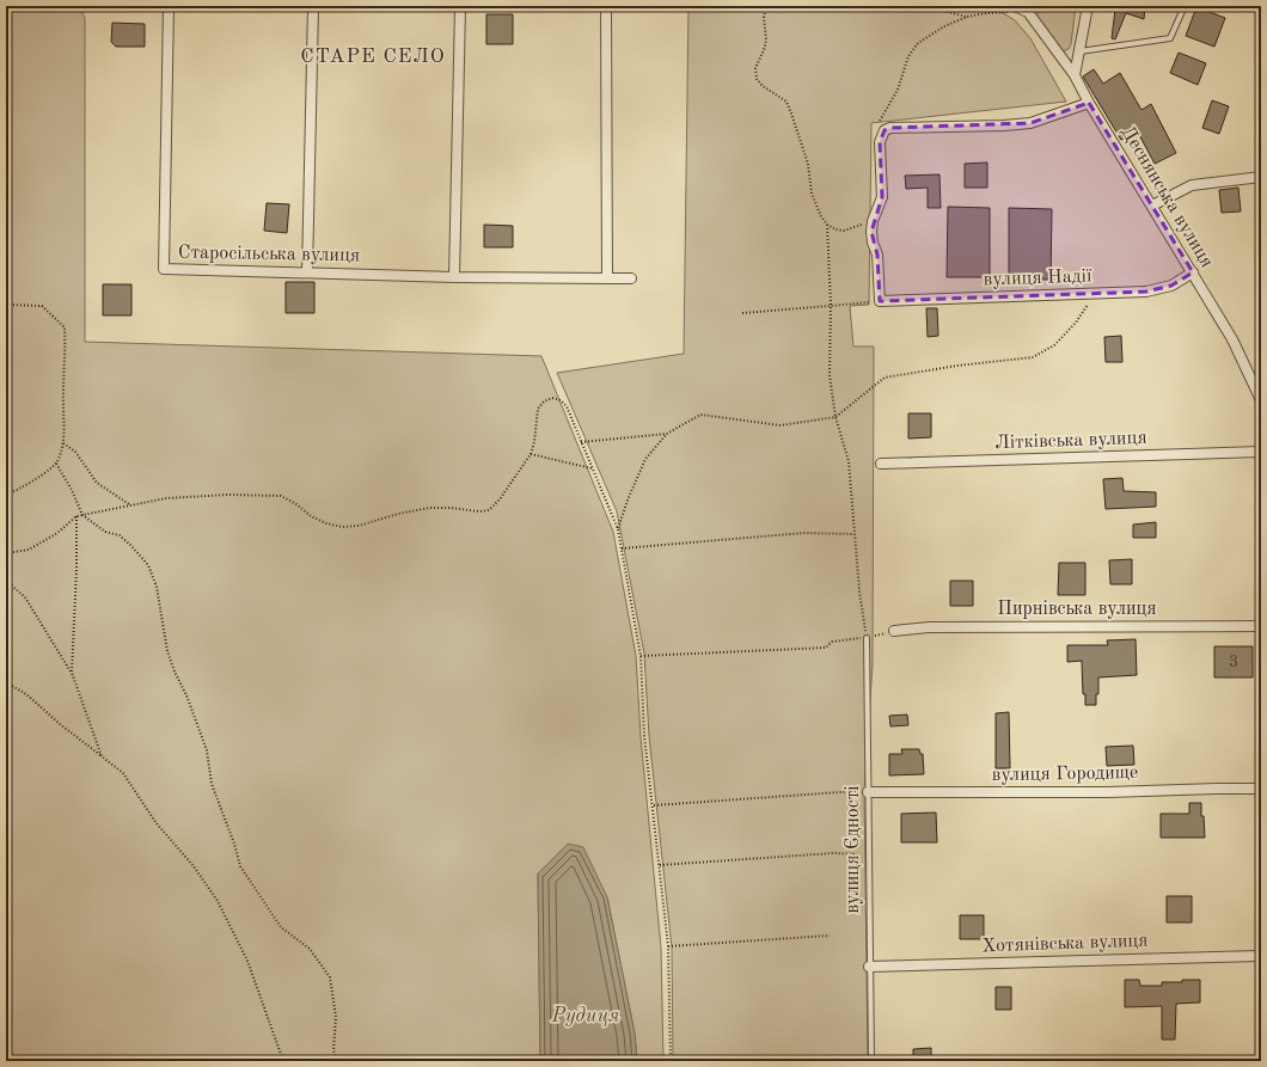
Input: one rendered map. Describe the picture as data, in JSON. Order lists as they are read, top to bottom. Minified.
{"streets":{"street":["Деснянська вулиця","Старосільська вулиця","вулиця Надії","Літківська вулиця","Пирнівська вулиця","вулиця Городище","Хотянівська вулиця"],"lane":["вулиця Єдності"]},"crossings":[["Деснянська вулиця","вулиця Надії"],["вулиця Городище","вулиця Єдності"],["вулиця Єдності","Хотянівська вулиця"]],"districts":["СТАРЕ СЕЛО"],"water":["Рудиця"],"house_numbers":["3"]}
